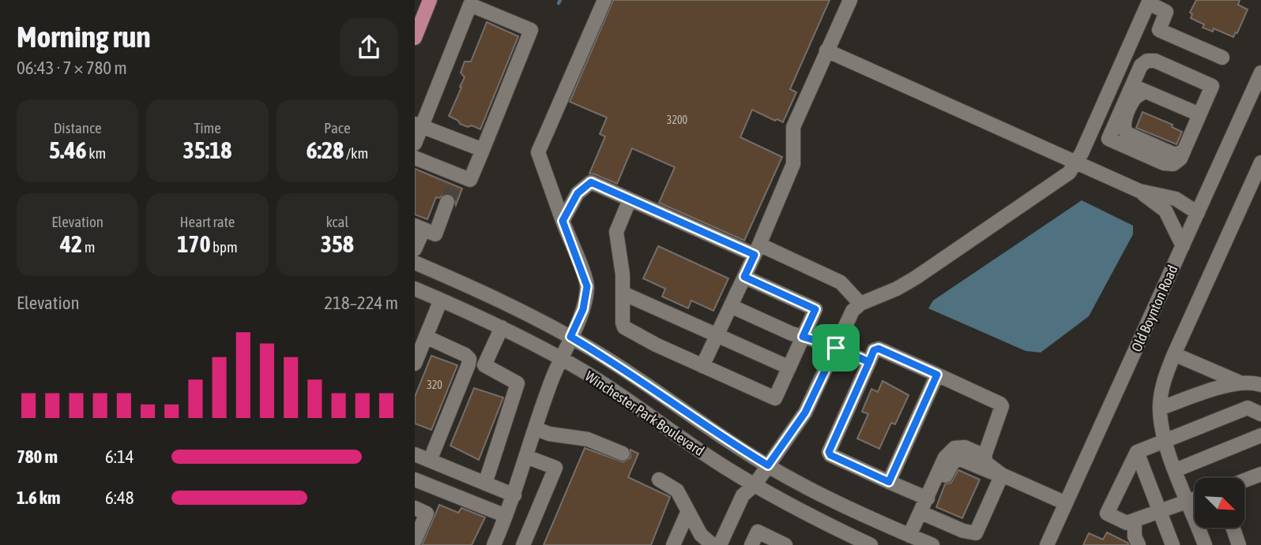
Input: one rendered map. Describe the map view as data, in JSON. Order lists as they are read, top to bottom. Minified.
{"streets":{"street":["Old Boynton Road","Winchester Park Boulevard"]},"house_numbers":["3200","320"],"north":"bottom right","page":{"heading":["Morning run","06:43 · 7 × 780 m"],"stats":[["Distance","5.46 km"],["Time","35:18"],["Pace","6:28 /km"],["Elevation","42 m"],["Heart rate","170 bpm"],["kcal","358"]],"chart":["Elevation","218–224 m"],"list":[{"name":"780 m","note":"6:14"},{"name":"1.6 km","note":"6:48"}]}}
